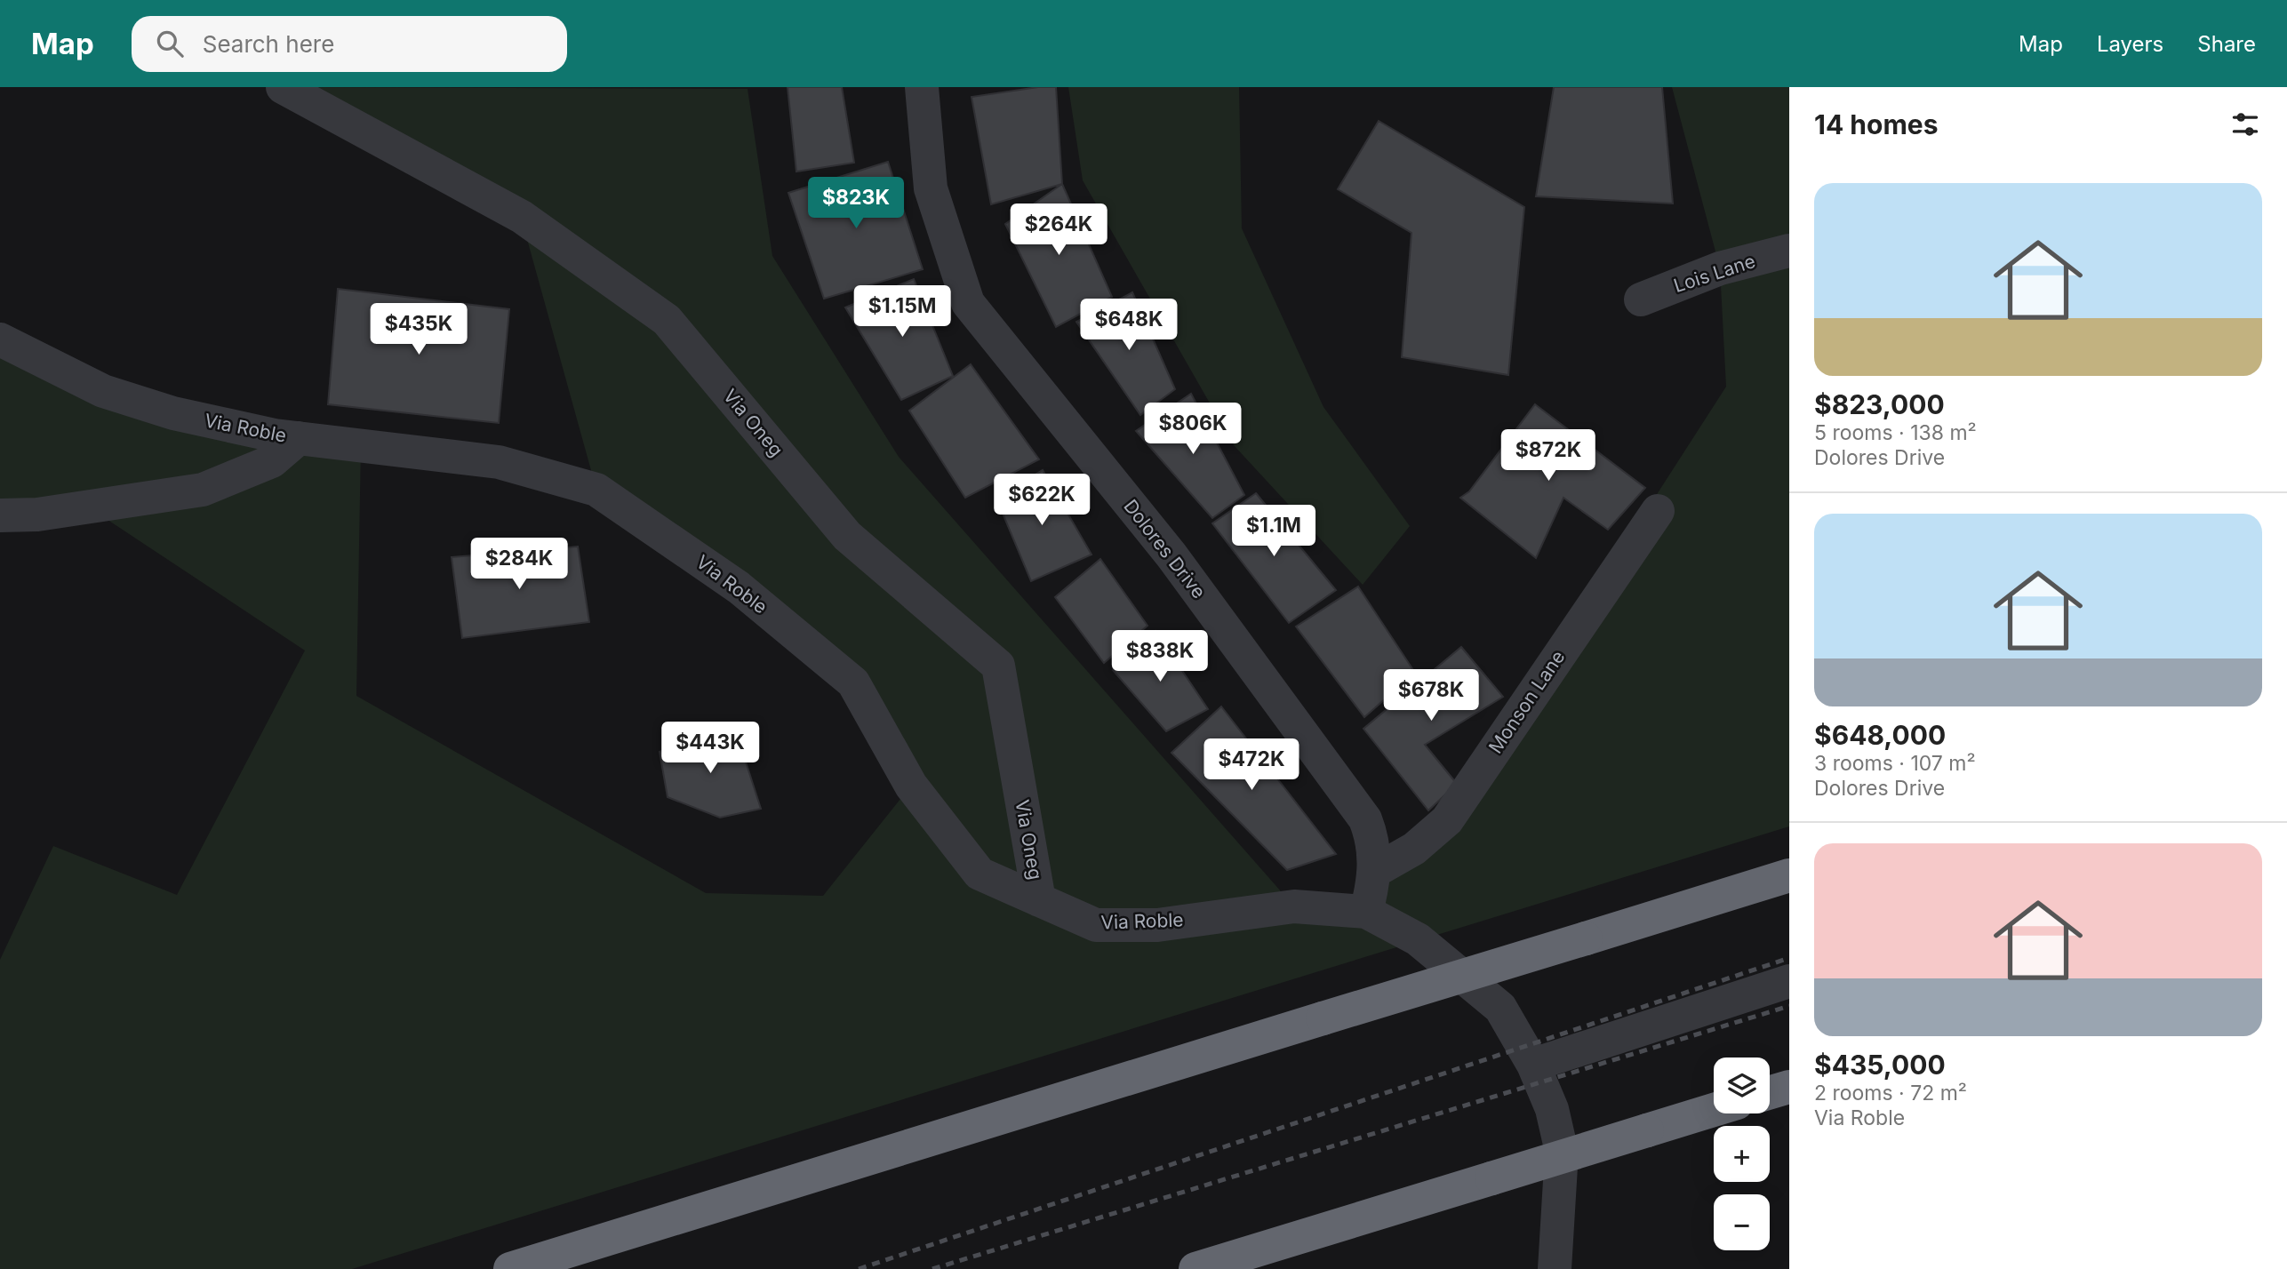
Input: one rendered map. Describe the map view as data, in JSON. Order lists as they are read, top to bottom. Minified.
{"streets":{"street":["Lois Lane","Via Oneg","Via Roble","Dolores Drive","Monson Lane"]},"crossings":[["Via Oneg","Via Roble"],["Via Roble","Dolores Drive"],["Dolores Drive","Monson Lane"]],"page":{"header":"Map","search":"Search here","nav":["Map","Layers","Share"],"heading":"14 homes","list":[{"name":"$823,000","note":"5 rooms · 138 m² · Dolores Drive"},{"name":"$648,000","note":"3 rooms · 107 m² · Dolores Drive"},{"name":"$435,000","note":"2 rooms · 72 m² · Via Roble"}],"price":["$823K","$264K","$1.15M","$648K","$435K","$806K","$872K","$622K","$1.1M","$284K","$838K","$678K","$443K","$472K"],"map_buttons":["+","−"]}}
